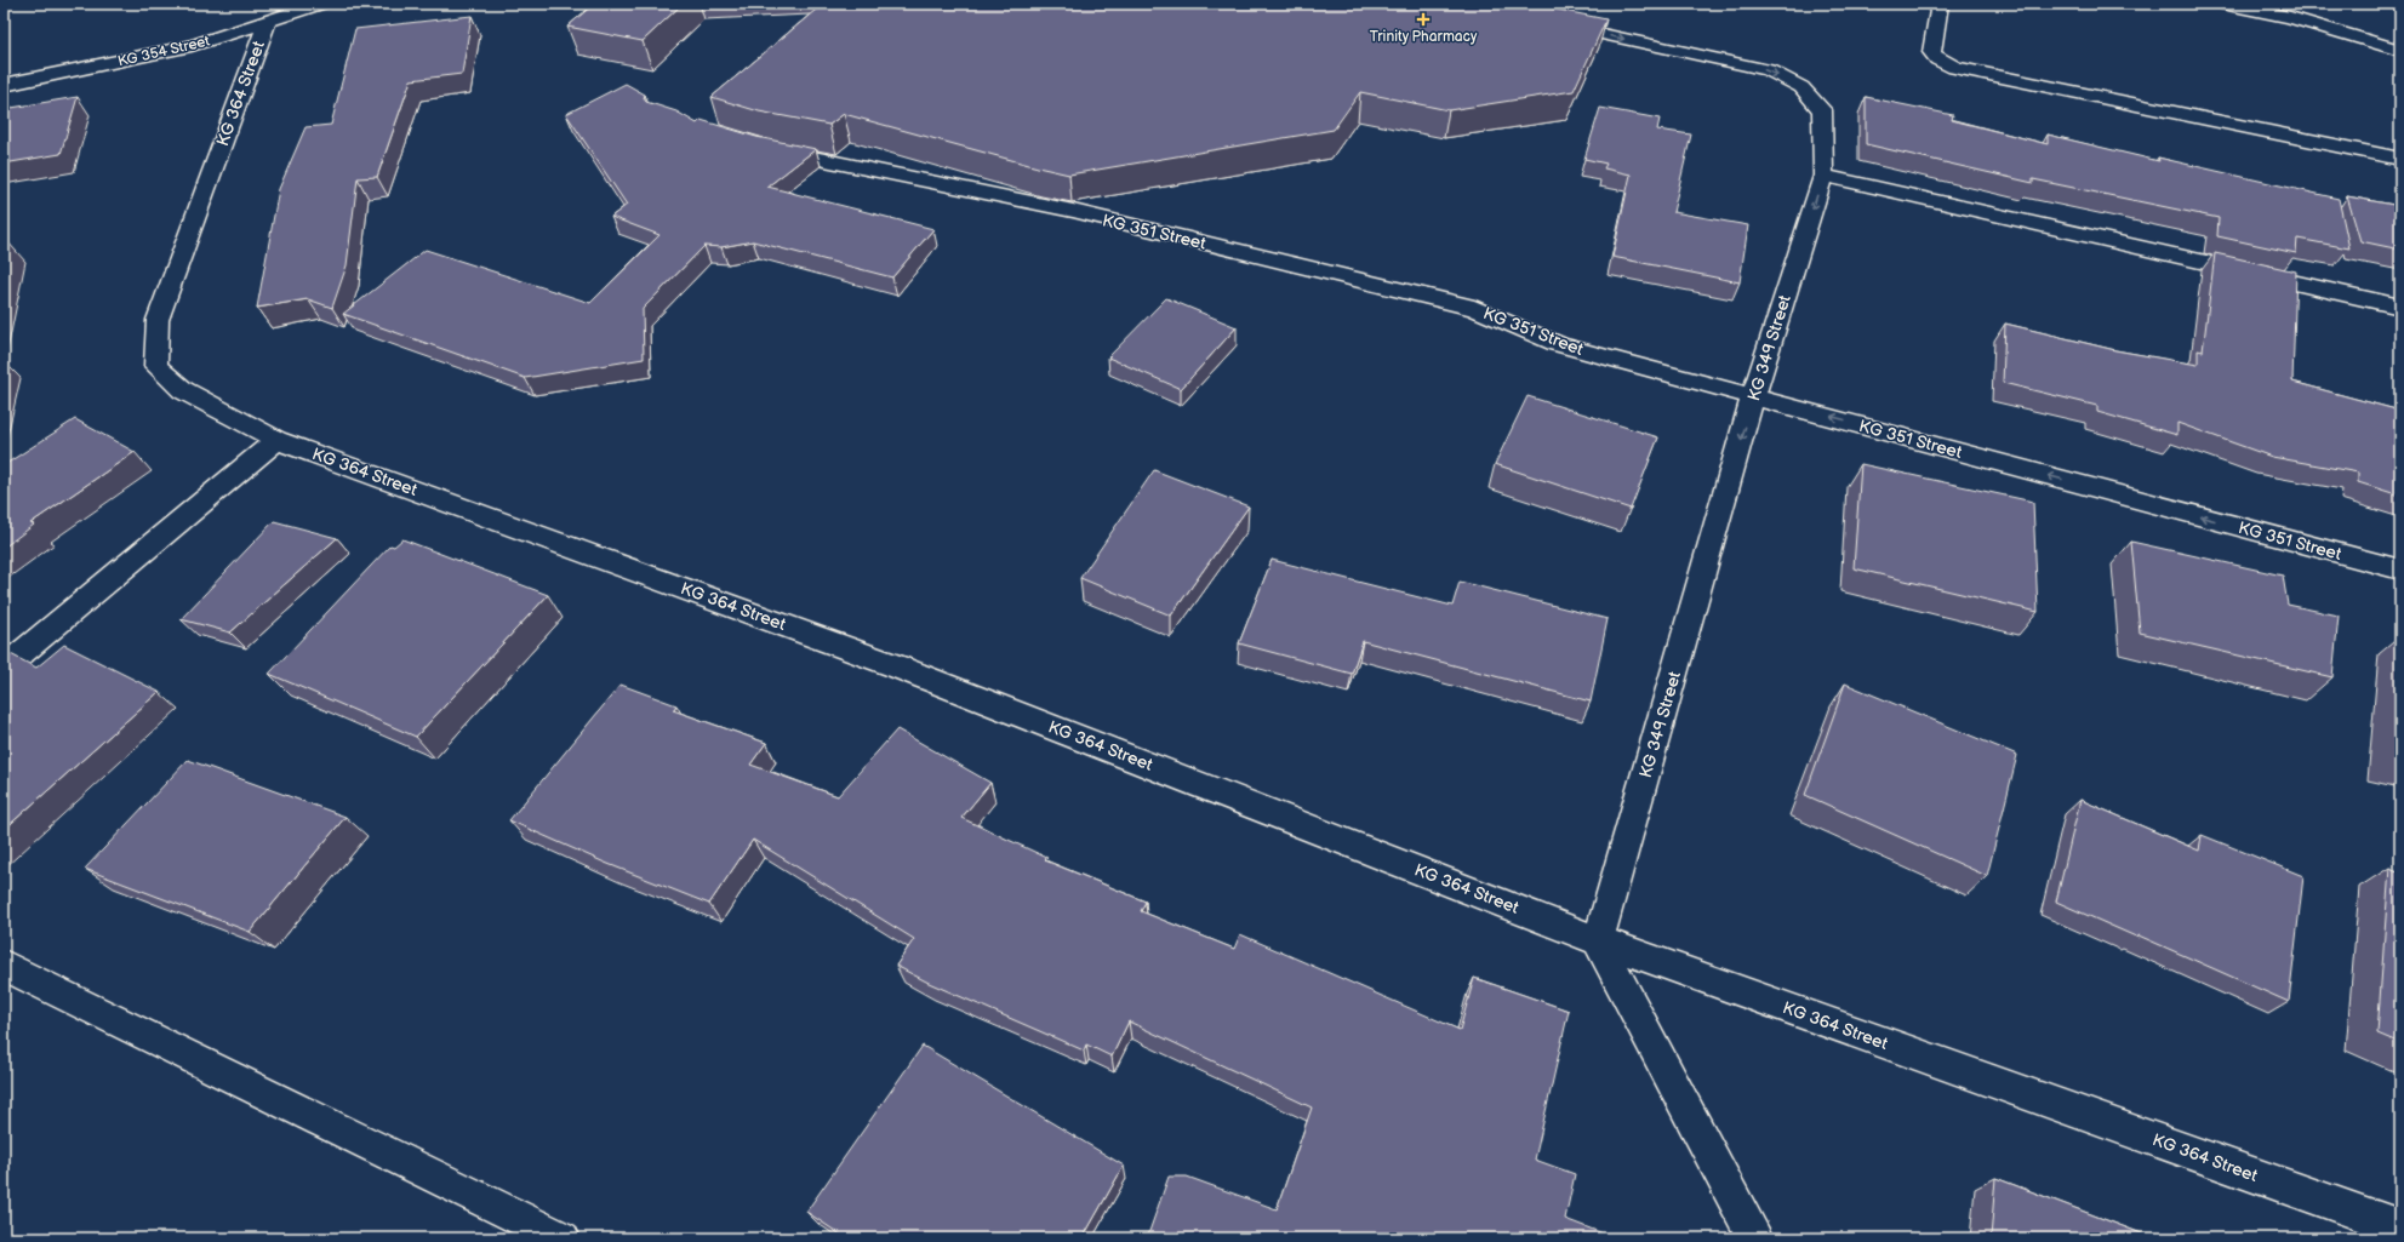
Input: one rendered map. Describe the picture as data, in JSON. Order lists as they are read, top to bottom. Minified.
{"streets":{"street":["KG 354 Street","KG 364 Street","KG 351 Street","KG 349 Street"]},"crossings":[["KG 354 Street","KG 364 Street"],["KG 364 Street","KG 349 Street"],["KG 351 Street","KG 349 Street"]],"places":{"health":["Trinity Pharmacy"]}}
